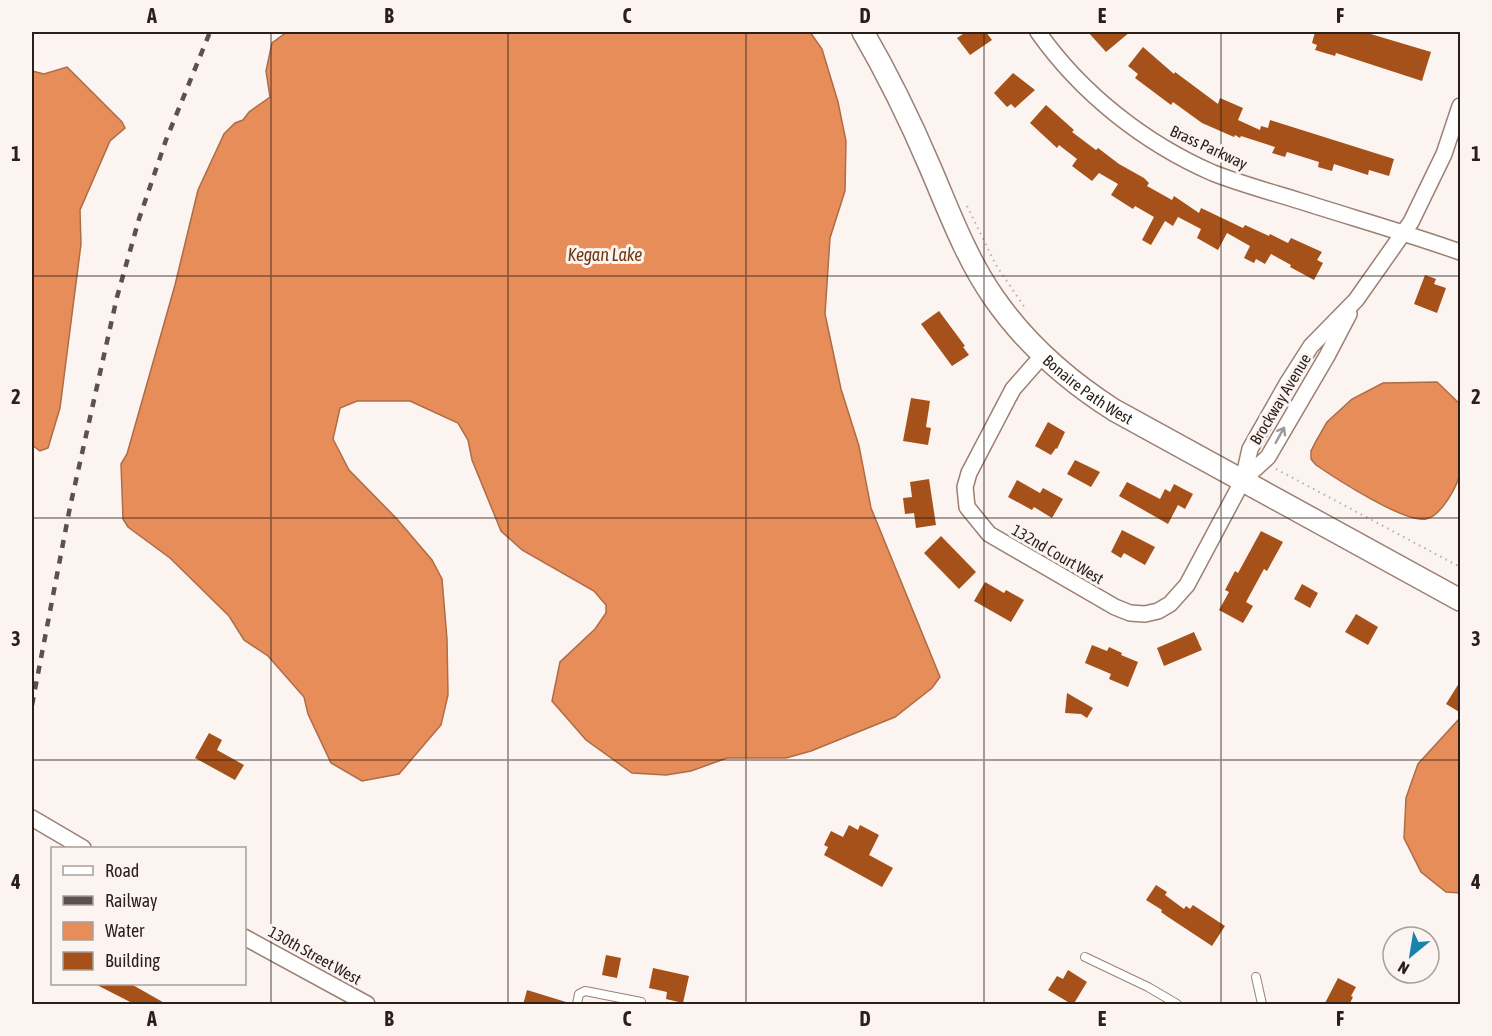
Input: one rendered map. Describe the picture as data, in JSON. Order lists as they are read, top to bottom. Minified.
{"streets":{"street":["Brass Parkway","Bonaire Path West","Brockway Avenue","132nd Court West","130th Street West"]},"crossings":[["Brass Parkway","Brockway Avenue"],["Bonaire Path West","Brockway Avenue"],["Bonaire Path West","132nd Court West"],["Brockway Avenue","132nd Court West"]],"water":["Kegan Lake"],"legend":["Road","Railway","Water","Building"],"north":"bottom left","grid":{"columns":["A","B","C","D","E","F"],"rows":["1","2","3","4"]}}
